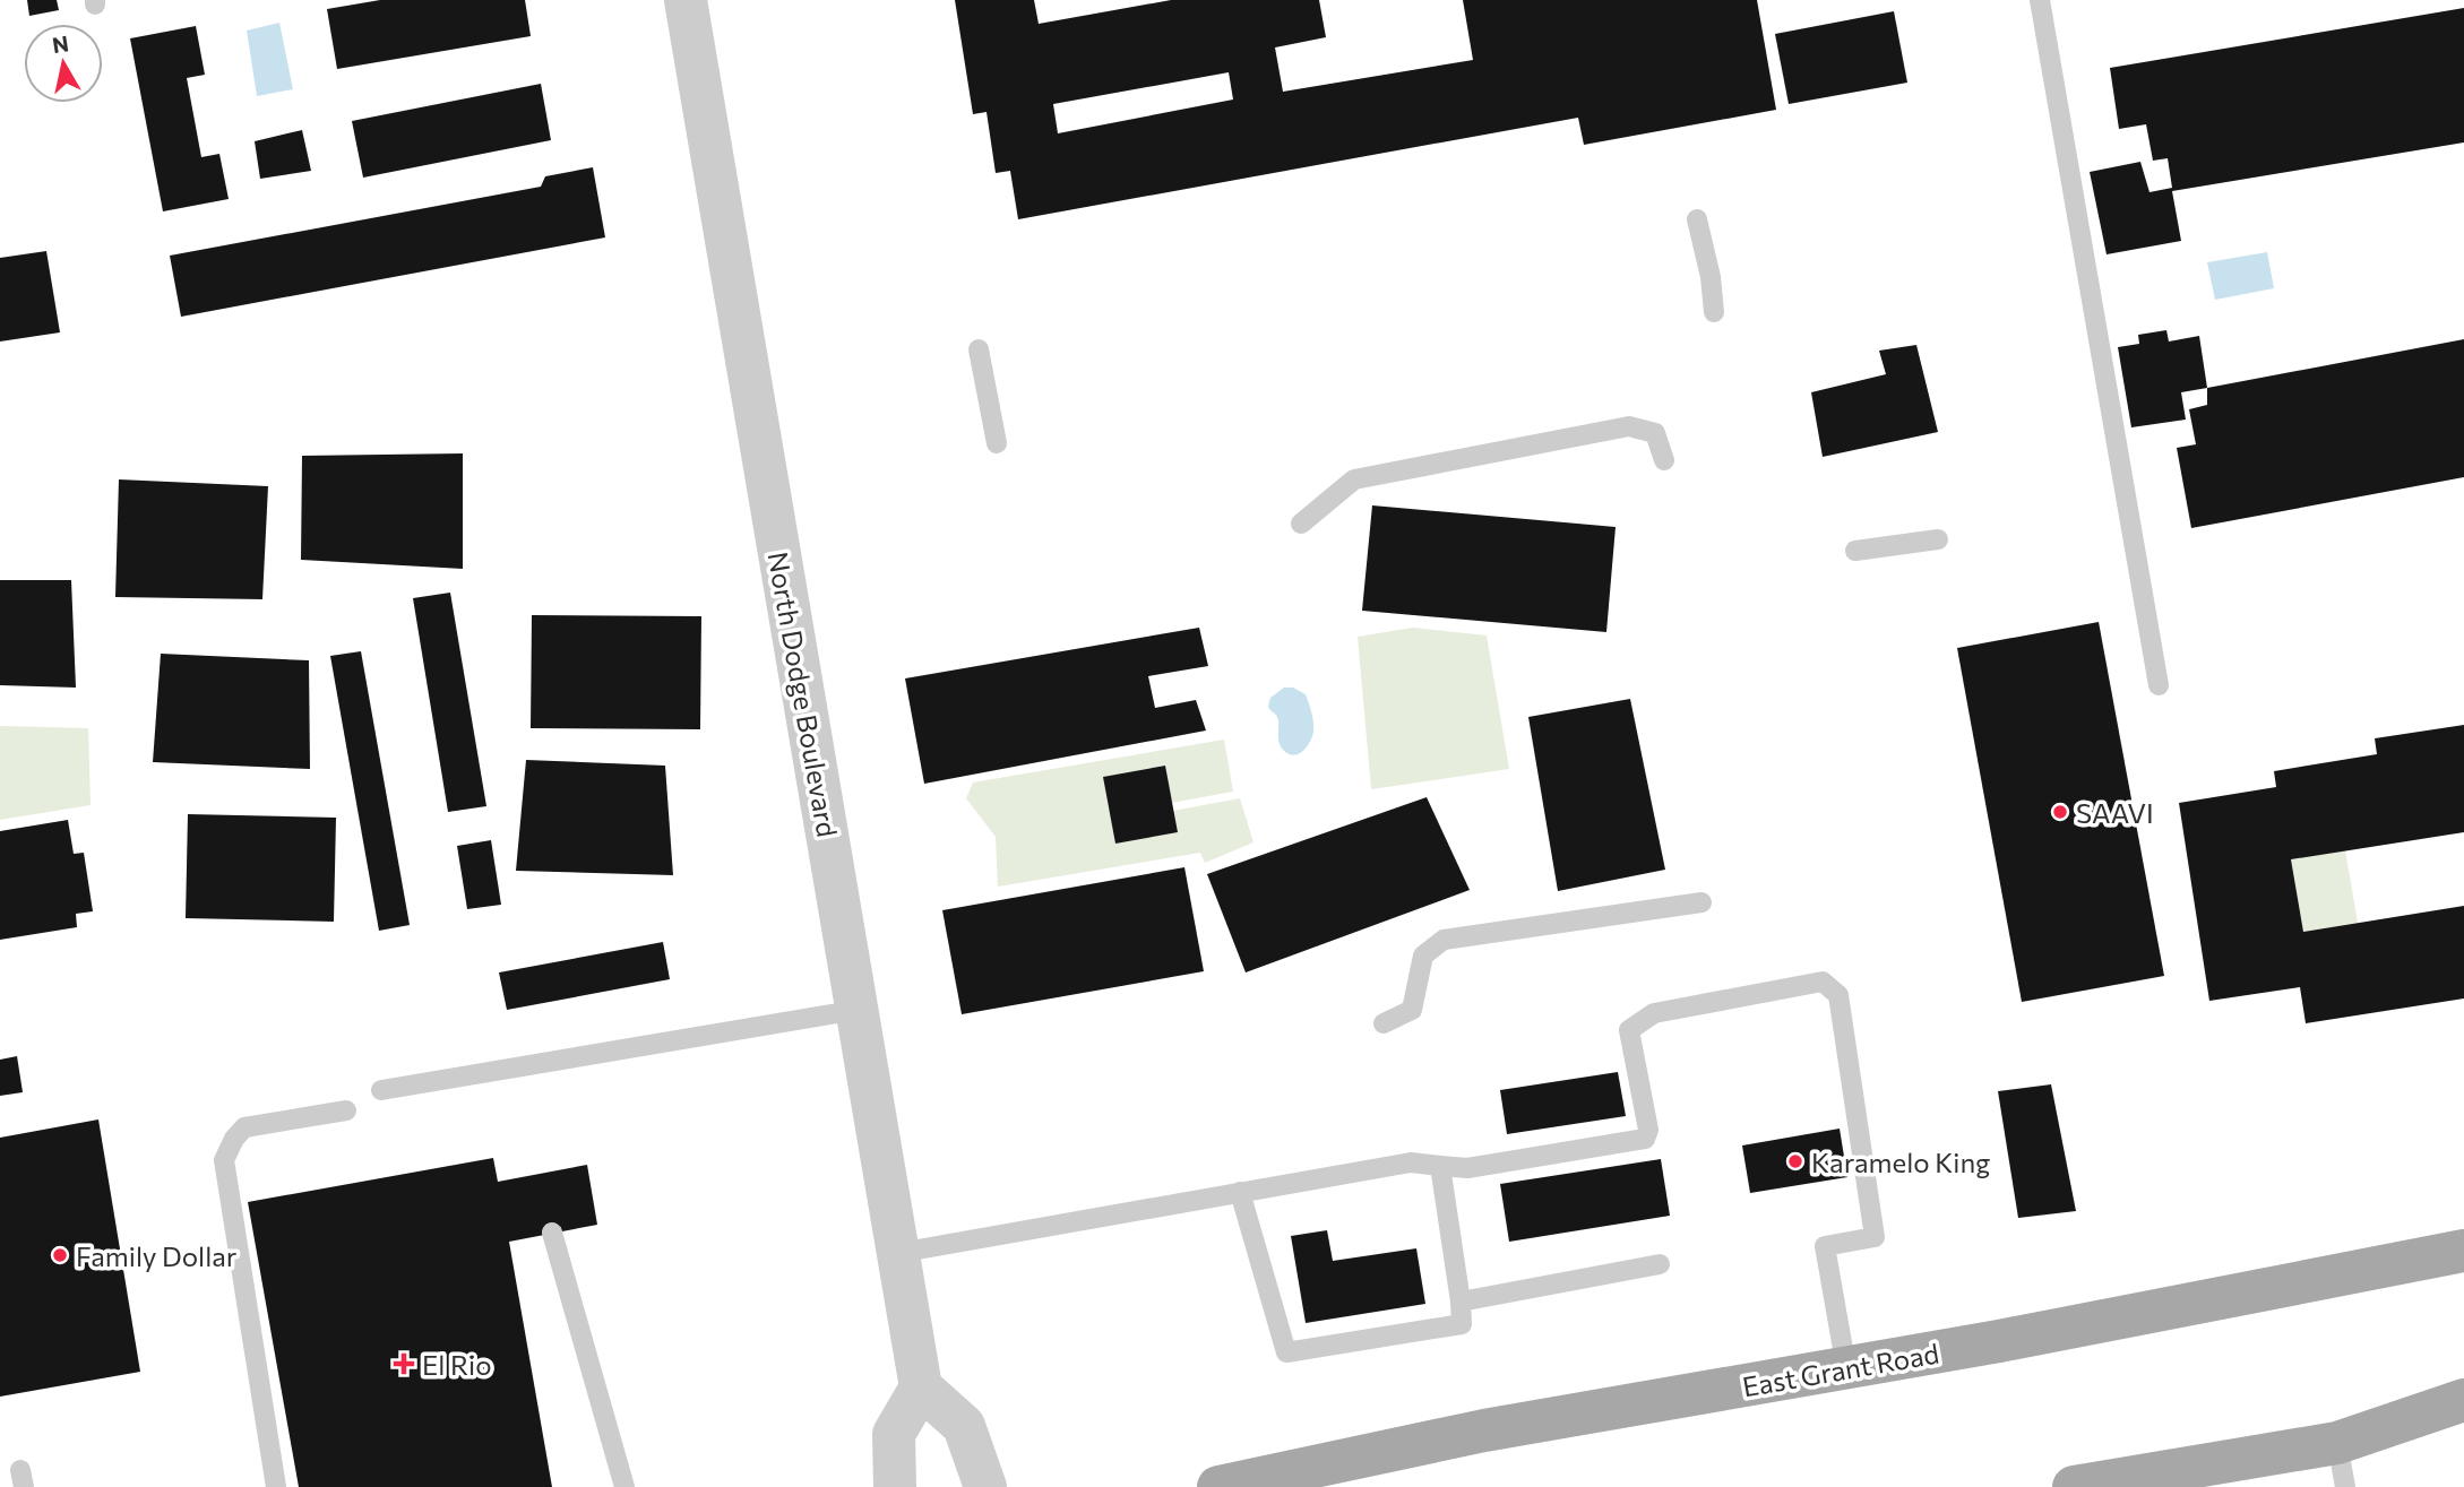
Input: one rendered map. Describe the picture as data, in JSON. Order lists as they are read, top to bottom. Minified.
{"streets":{"main road":["East Grant Road"],"street":["North Dodge Boulevard"]},"places":{"other":["SAAVI","Karamelo King","Family Dollar"],"health":["El Rio"]},"north":"top"}
